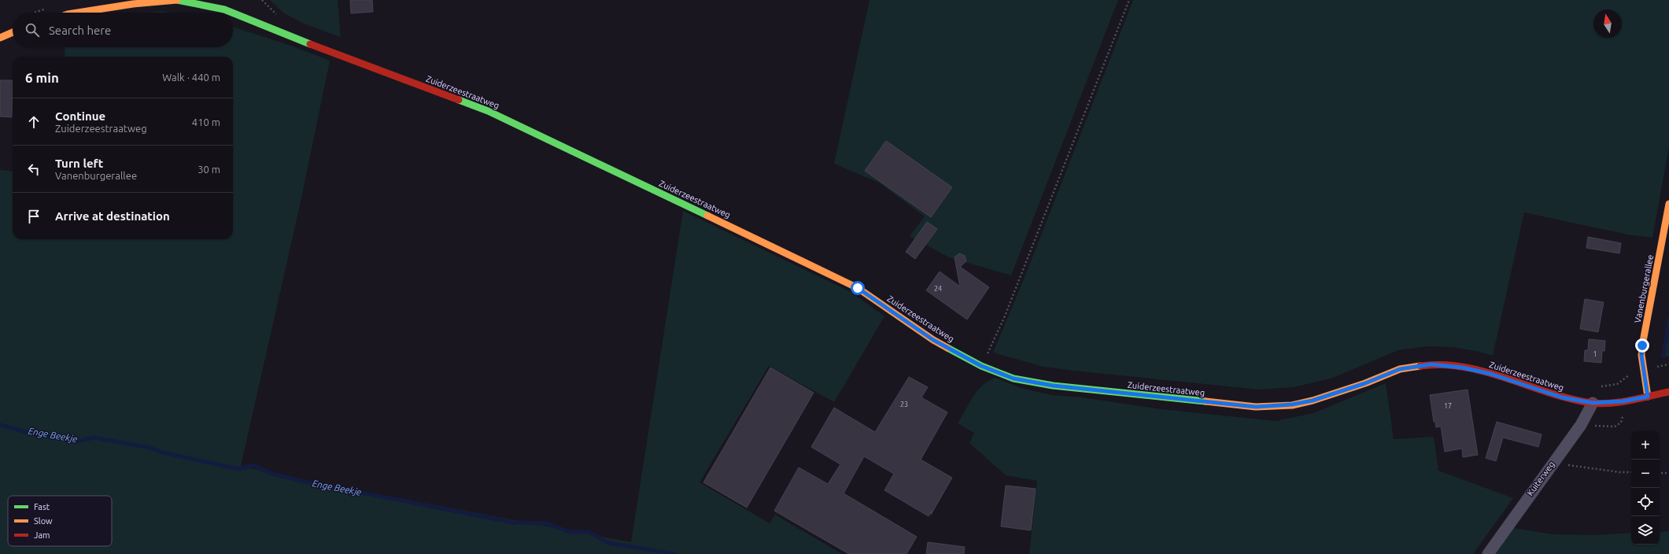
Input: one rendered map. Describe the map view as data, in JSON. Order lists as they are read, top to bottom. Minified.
{"streets":{"street":["Zuiderzeestraatweg","Vanenburgerallee","Kuiterweg"]},"crossings":[["Zuiderzeestraatweg","Vanenburgerallee"],["Zuiderzeestraatweg","Kuiterweg"]],"water":["Enge Beekje"],"house_numbers":["24","1","23","17"],"legend":["Fast","Slow","Jam"],"north":"top","page":{"search":"Search here","heading":["6 min","Walk · 440 m"],"list":[["Continue","Zuiderzeestraatweg","410 m"],["Turn left","Vanenburgerallee","30 m"],"Arrive at destination"],"map_buttons":["+","−"]}}
